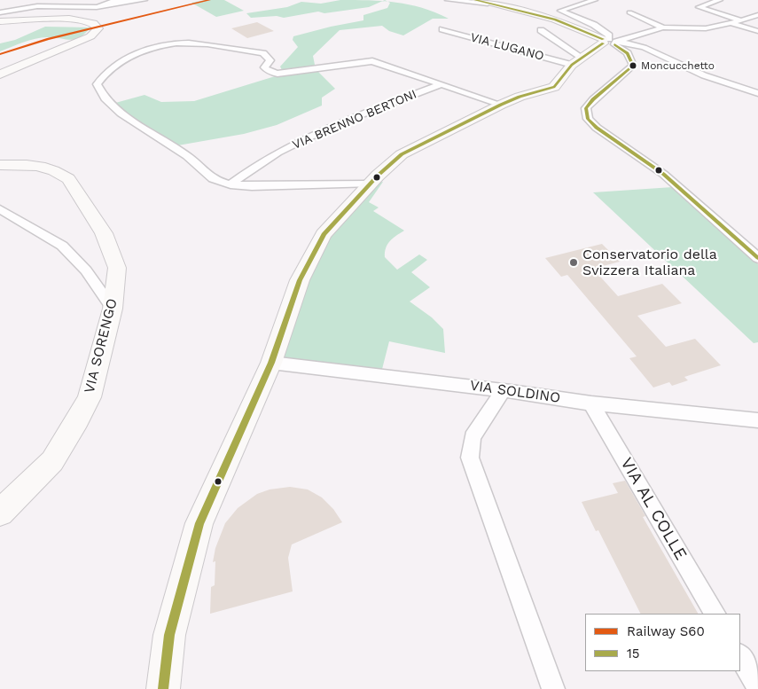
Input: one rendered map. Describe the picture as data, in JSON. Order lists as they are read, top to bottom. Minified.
{"streets":{"main road":["VIA SORENGO"],"street":["VIA LUGANO","VIA BRENNO BERTONI","VIA SOLDINO","VIA AL COLLE"]},"crossings":[["VIA SOLDINO","VIA AL COLLE"]],"places":["Moncucchetto","Conservatorio della Svizzera Italiana"],"lines":["rail line S60","transit line 15"],"legend":["Railway S60","15"]}
